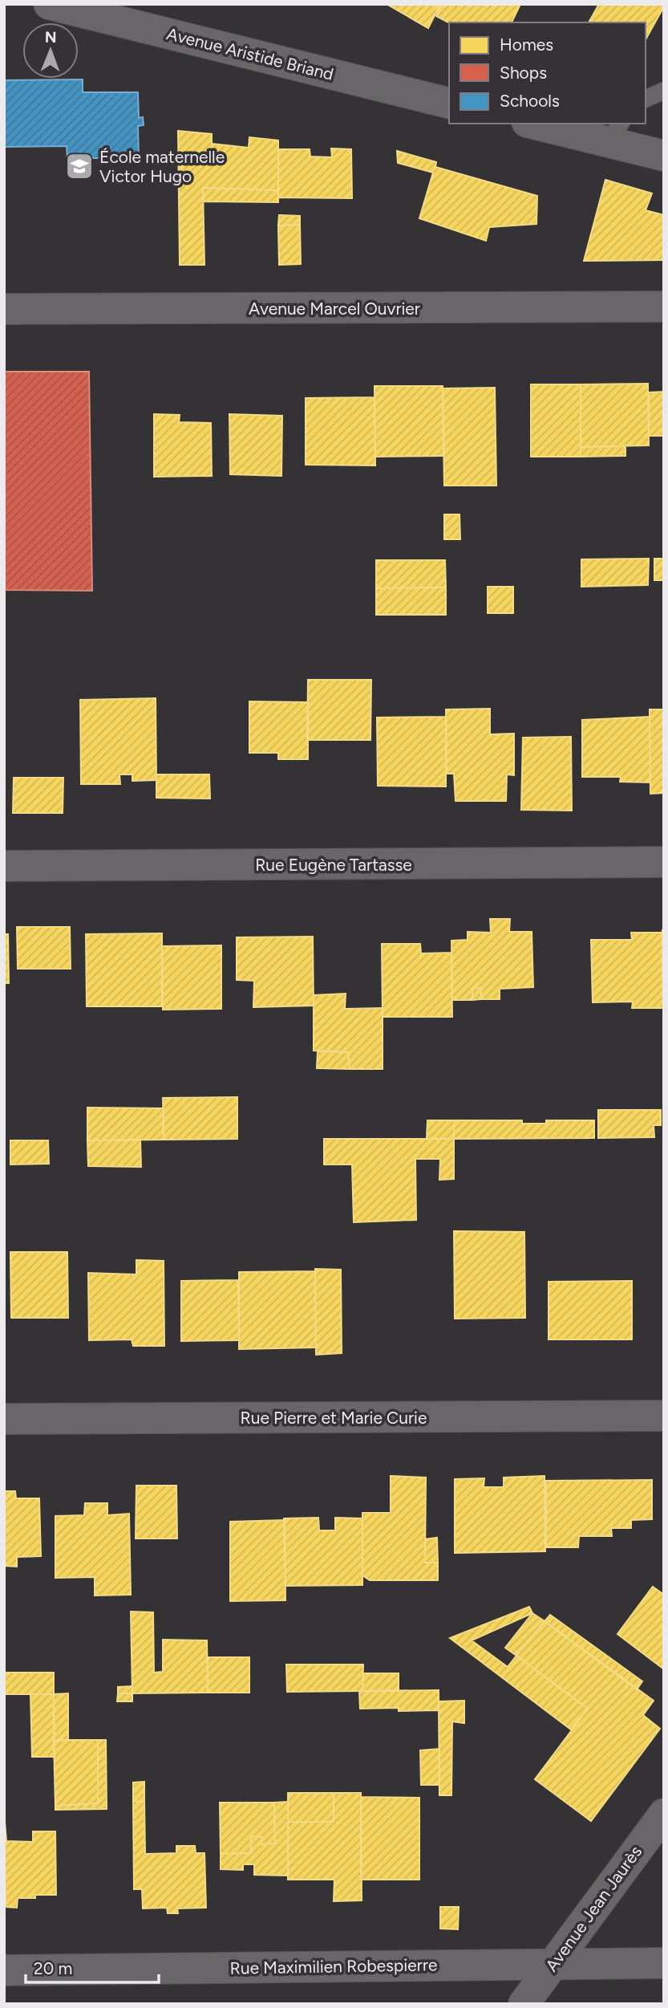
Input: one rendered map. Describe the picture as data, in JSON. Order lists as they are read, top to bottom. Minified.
{"streets":{"street":["Avenue Aristide Briand","Avenue Marcel Ouvrier","Rue Eugène Tartasse","Rue Pierre et Marie Curie","Avenue Jean Jaurès","Rue Maximilien Robespierre"]},"crossings":[["Avenue Jean Jaurès","Rue Maximilien Robespierre"]],"places":{"school or university":["École maternelle Victor Hugo"]},"legend":["Homes","Shops","Schools"],"scale_bar":"20 m","north":"top"}
